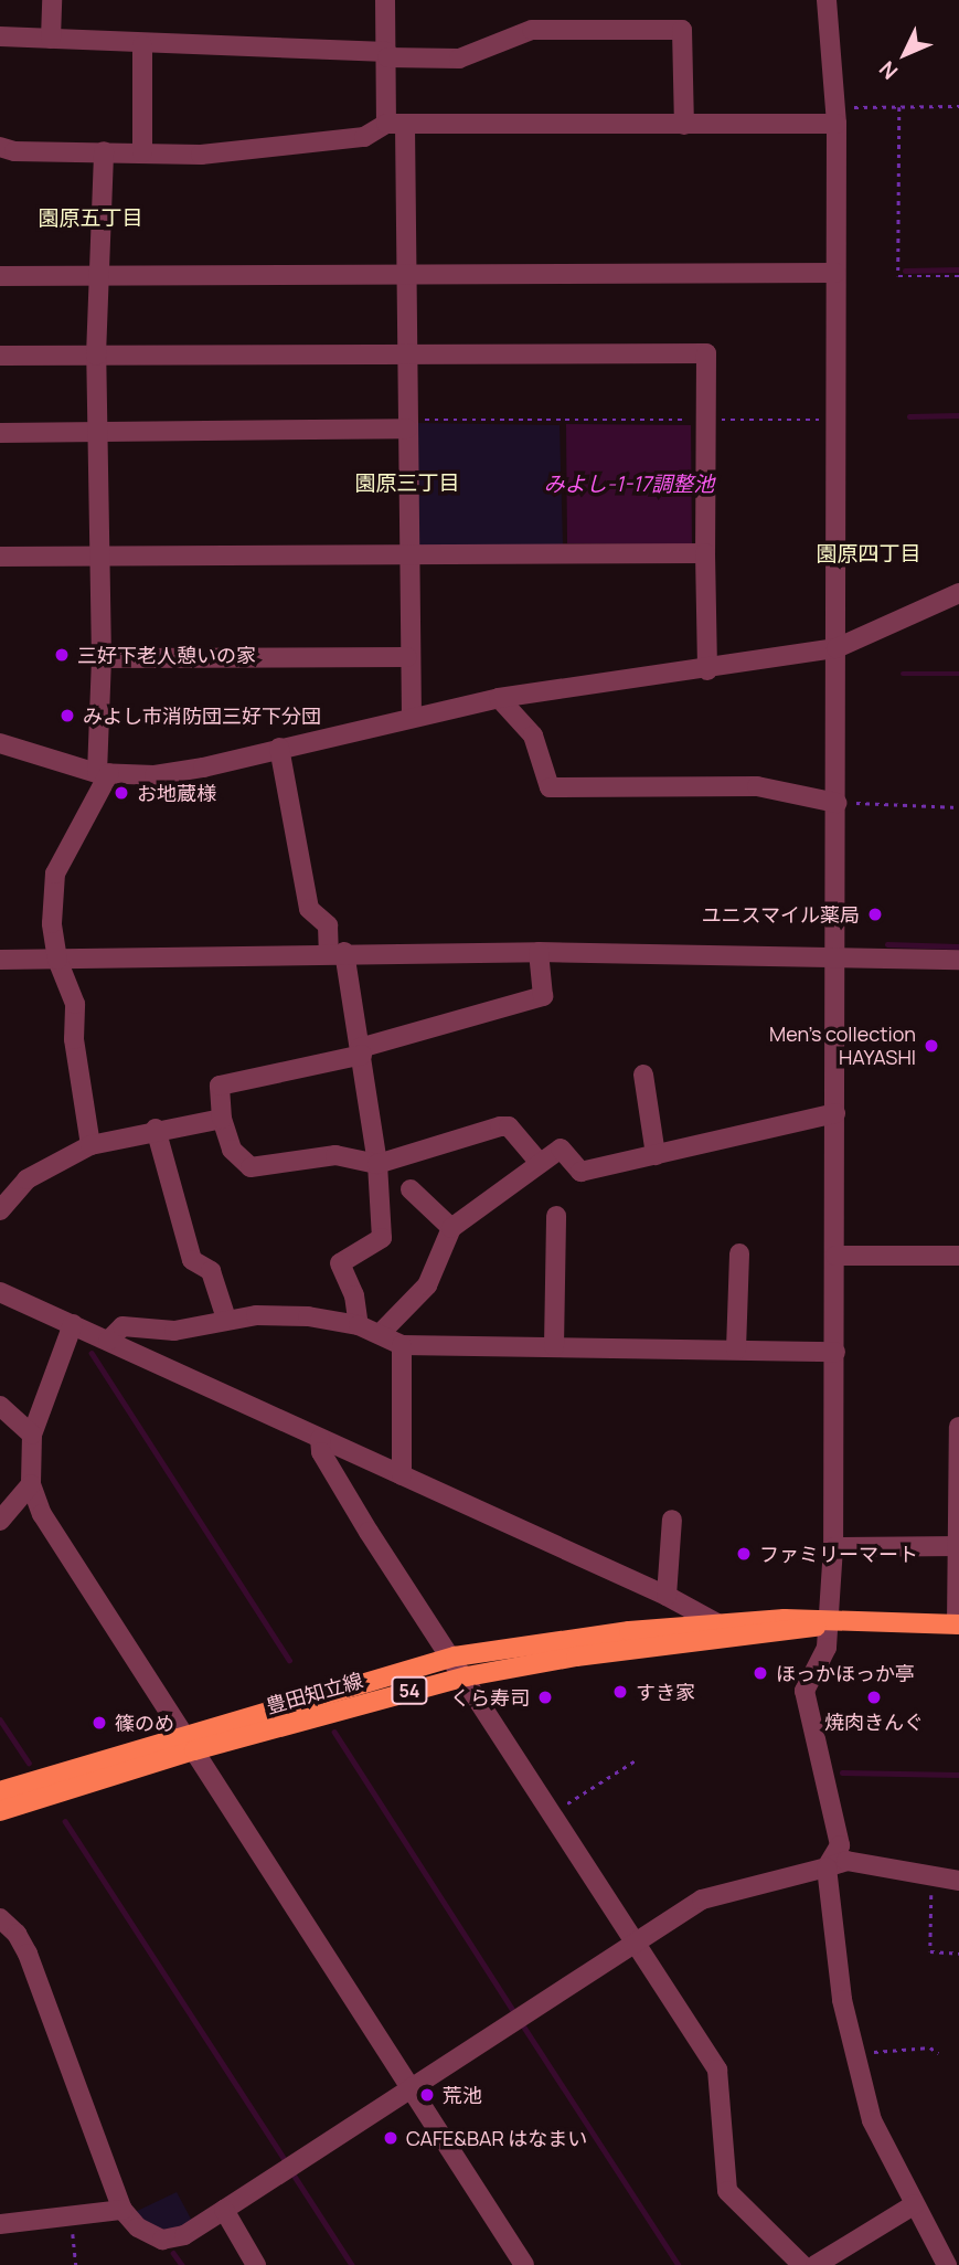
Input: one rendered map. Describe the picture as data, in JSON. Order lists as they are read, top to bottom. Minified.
{"streets":{"main road":["54","豊田知立線"]},"districts":["園原五丁目","園原三丁目","園原四丁目"],"water":["みよし-1-17調整池"],"places":["三好下老人憩いの家","みよし市消防団三好下分団","お地蔵様","ユニスマイル薬局","Men's collection HAYASHI","ファミリーマート","ほっかほっか亭","すき家","くら寿司","焼肉きんぐ","篠のめ","荒池","CAFE&BAR はなまい"],"north":"bottom left"}
